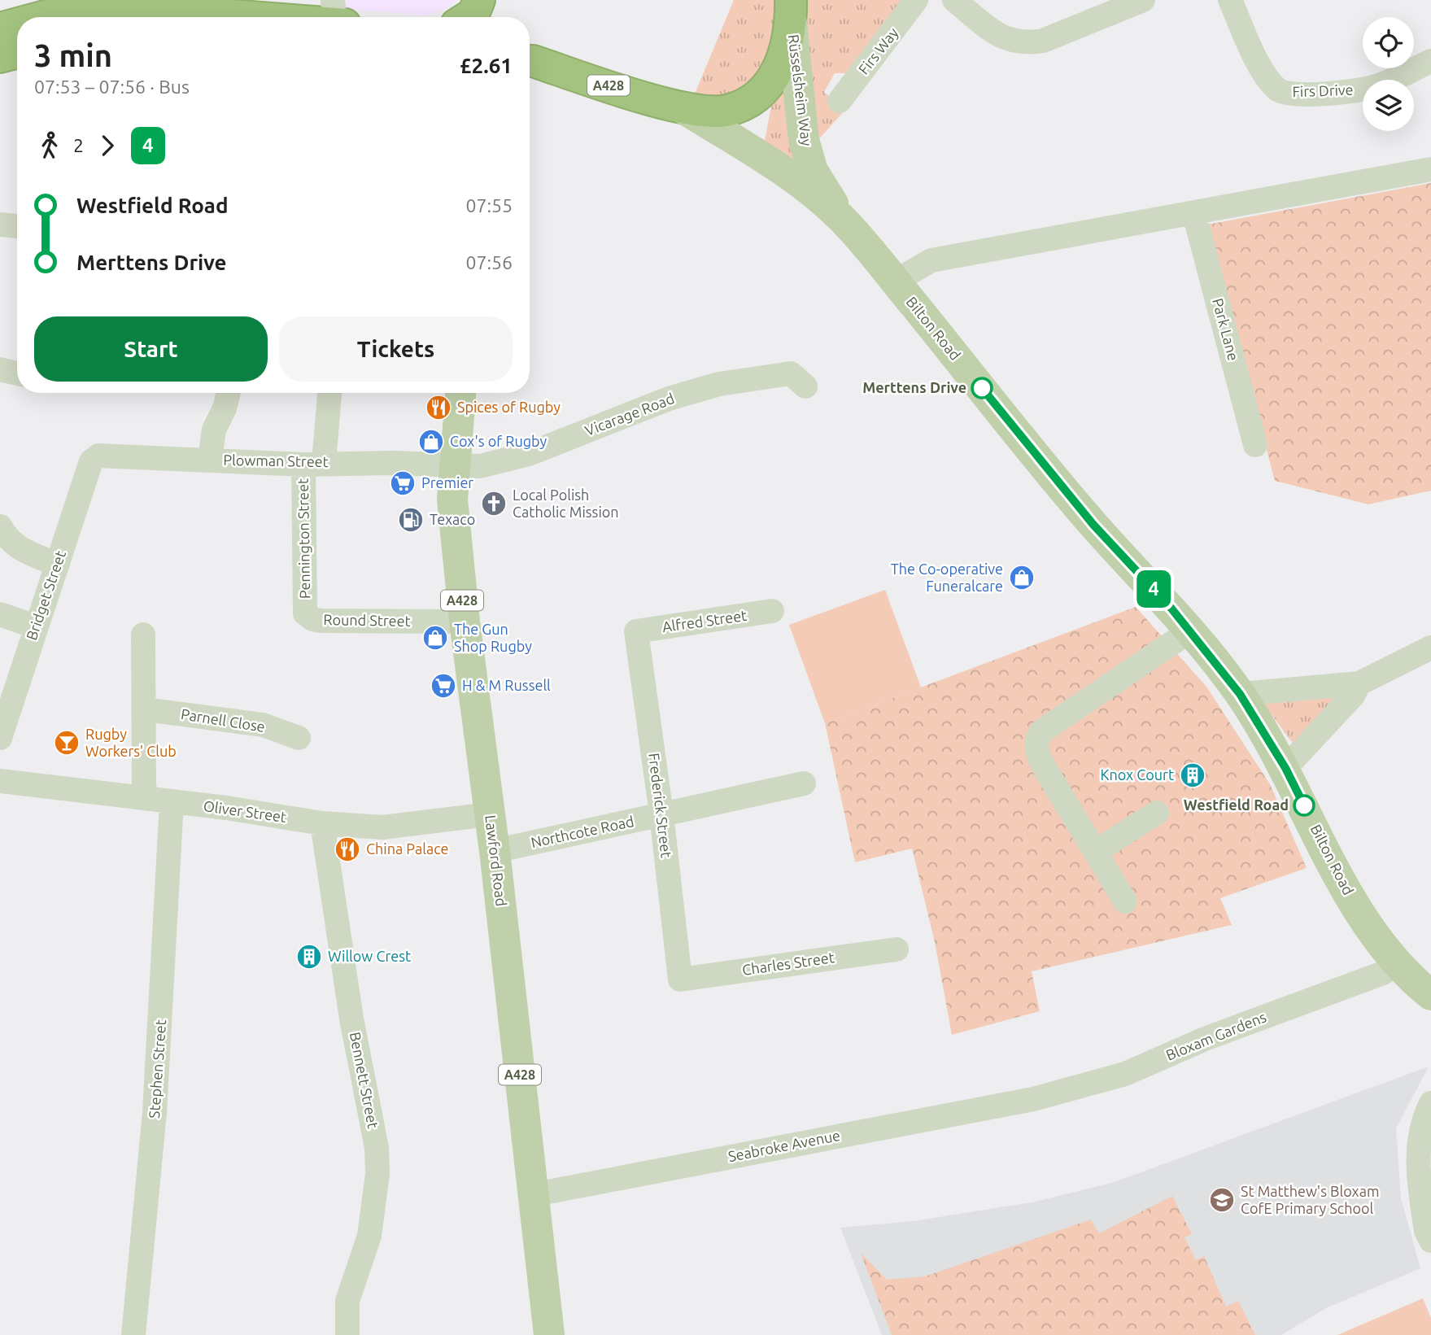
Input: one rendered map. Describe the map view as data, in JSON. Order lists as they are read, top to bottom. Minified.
{"streets":{"highway":["A428","Rüsselsheim Way","Bilton Road"],"main road":["Lawford Road"],"street":["Firs Way","Firs Drive","Park Lane","Vicarage Road","Plowman Street","Pennington Street","Bridget Street","Round Street","Alfred Street","Parnell Close","Frederick Street","Oliver Street","Northcote Road","Charles Street","Bloxam Gardens","Stephen Street","Bennett Street","Seabroke Avenue"]},"crossings":[["Rüsselsheim Way","Bilton Road"],["Bilton Road","Bloxam Gardens"],["Vicarage Road","Plowman Street"],["Vicarage Road","Lawford Road"],["Plowman Street","Pennington Street"],["Plowman Street","Bridget Street"],["Plowman Street","Lawford Road"],["Pennington Street","Round Street"],["Round Street","Lawford Road"],["Alfred Street","Frederick Street"],["Frederick Street","Northcote Road"],["Frederick Street","Charles Street"],["Oliver Street","Lawford Road"],["Oliver Street","Stephen Street"],["Oliver Street","Bennett Street"],["Northcote Road","Lawford Road"],["Lawford Road","Seabroke Avenue"],["Bloxam Gardens","Seabroke Avenue"]],"places":{"other":["Merttens Drive","Westfield Road"],"restaurant":["Spices of Rugby","China Palace"],"shop":["Cox's of Rugby","The Co-operative Funeralcare","The Gun Shop Rugby"],"supermarket":["Premier","H & M Russell"],"church":["Local Polish Catholic Mission"],"fuel station":["Texaco"],"bar":["Rugby Workers' Club"],"building":["Knox Court","Willow Crest"],"school or university":["St Matthew's Bloxam CofE Primary School"]},"lines":["bus line 4"],"page":{"on_map":"4","heading":["3 min","07:53 – 07:56 · Bus","£2.61"],"legs":["2","4"],"list":[{"name":"Westfield Road","value":"07:55"},{"name":"Merttens Drive","value":"07:56"}],"buttons":["Start","Tickets"]}}
